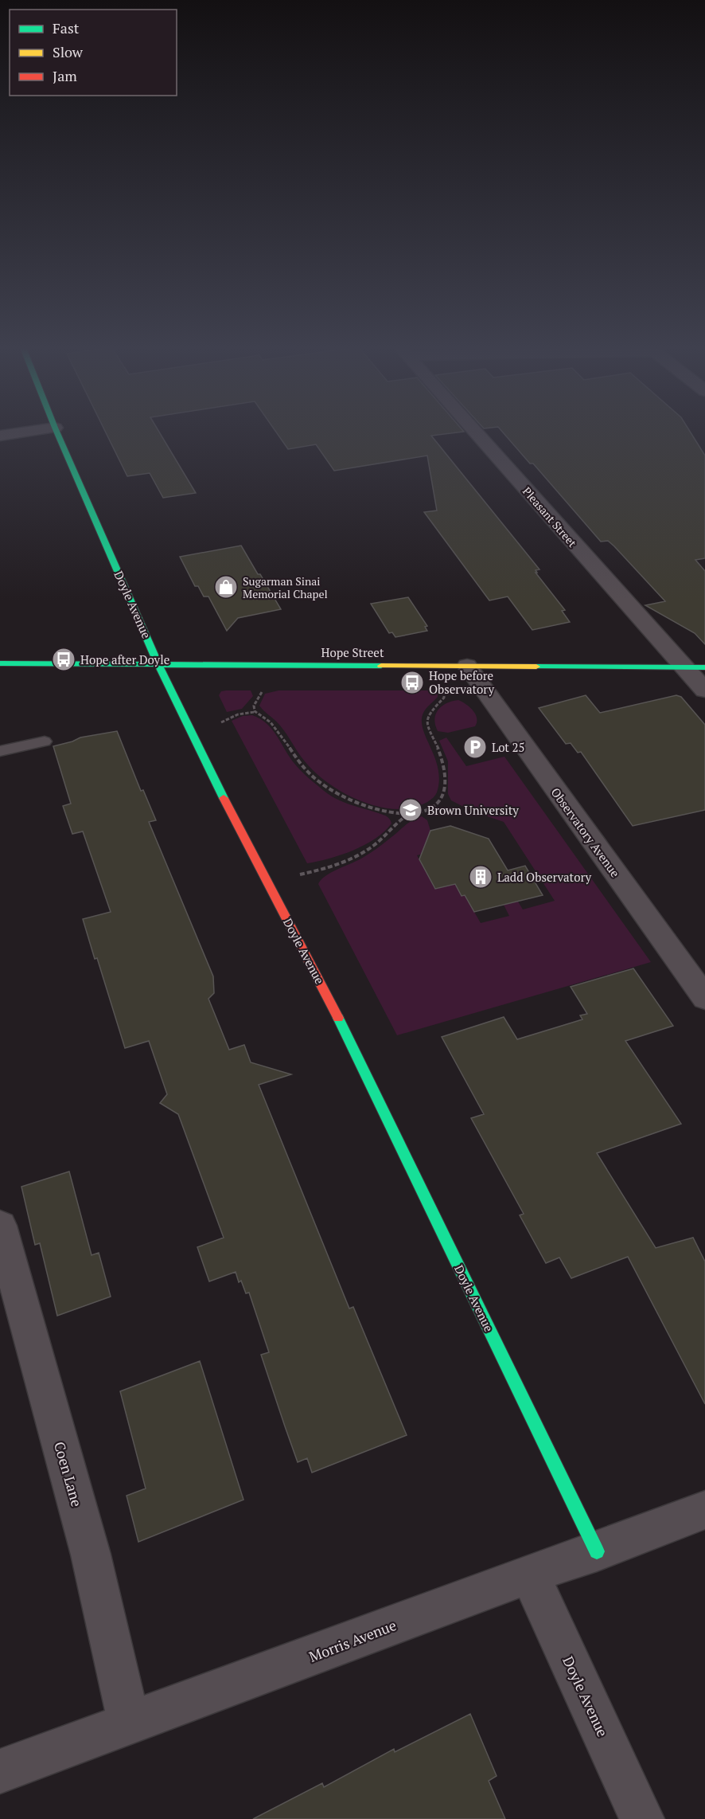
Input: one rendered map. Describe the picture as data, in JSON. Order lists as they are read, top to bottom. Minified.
{"streets":{"street":["Pleasant Street","Doyle Avenue","Hope Street","Observatory Avenue","Coen Lane","Morris Avenue"]},"crossings":[["Pleasant Street","Hope Street"],["Doyle Avenue","Hope Street"],["Doyle Avenue","Morris Avenue"],["Hope Street","Observatory Avenue"],["Coen Lane","Morris Avenue"]],"places":{"shop":["Sugarman Sinai Memorial Chapel"],"bus stop":["Hope after Doyle","Hope before Observatory"],"parking":["Lot 25"],"school or university":["Brown University"],"building":["Ladd Observatory"]},"legend":["Fast","Slow","Jam"]}
